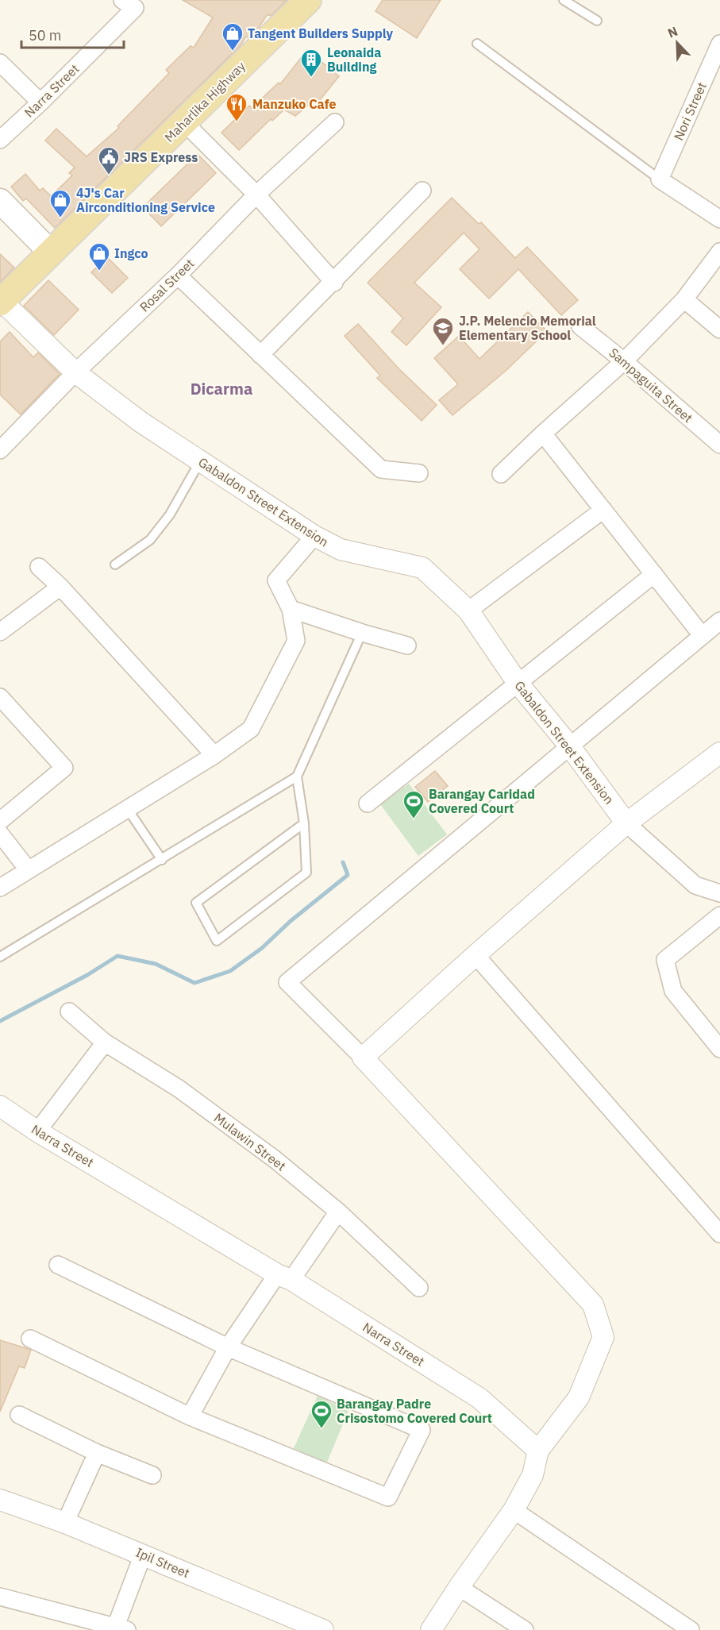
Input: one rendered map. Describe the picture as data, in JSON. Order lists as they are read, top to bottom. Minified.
{"streets":{"main road":["Maharlika Highway"],"street":["Narra Street","Nori Street","Rosal Street","Sampaguita Street","Gabaldon Street Extension","Mulawin Street","Ipil Street"]},"crossings":[["Maharlika Highway","Gabaldon Street Extension"],["Rosal Street","Gabaldon Street Extension"]],"districts":["Dicarma"],"places":{"shop":["Tangent Builders Supply","4J's Car Airconditioning Service","Ingco"],"building":["Leonaida Building"],"restaurant":["Manzuko Cafe"],"public building":["JRS Express"],"school or university":["J.P. Melencio Memorial Elementary School"],"sports":["Barangay Caridad Covered Court","Barangay Padre Crisostomo Covered Court"]},"scale_bar":"50 m","north":"top left"}
